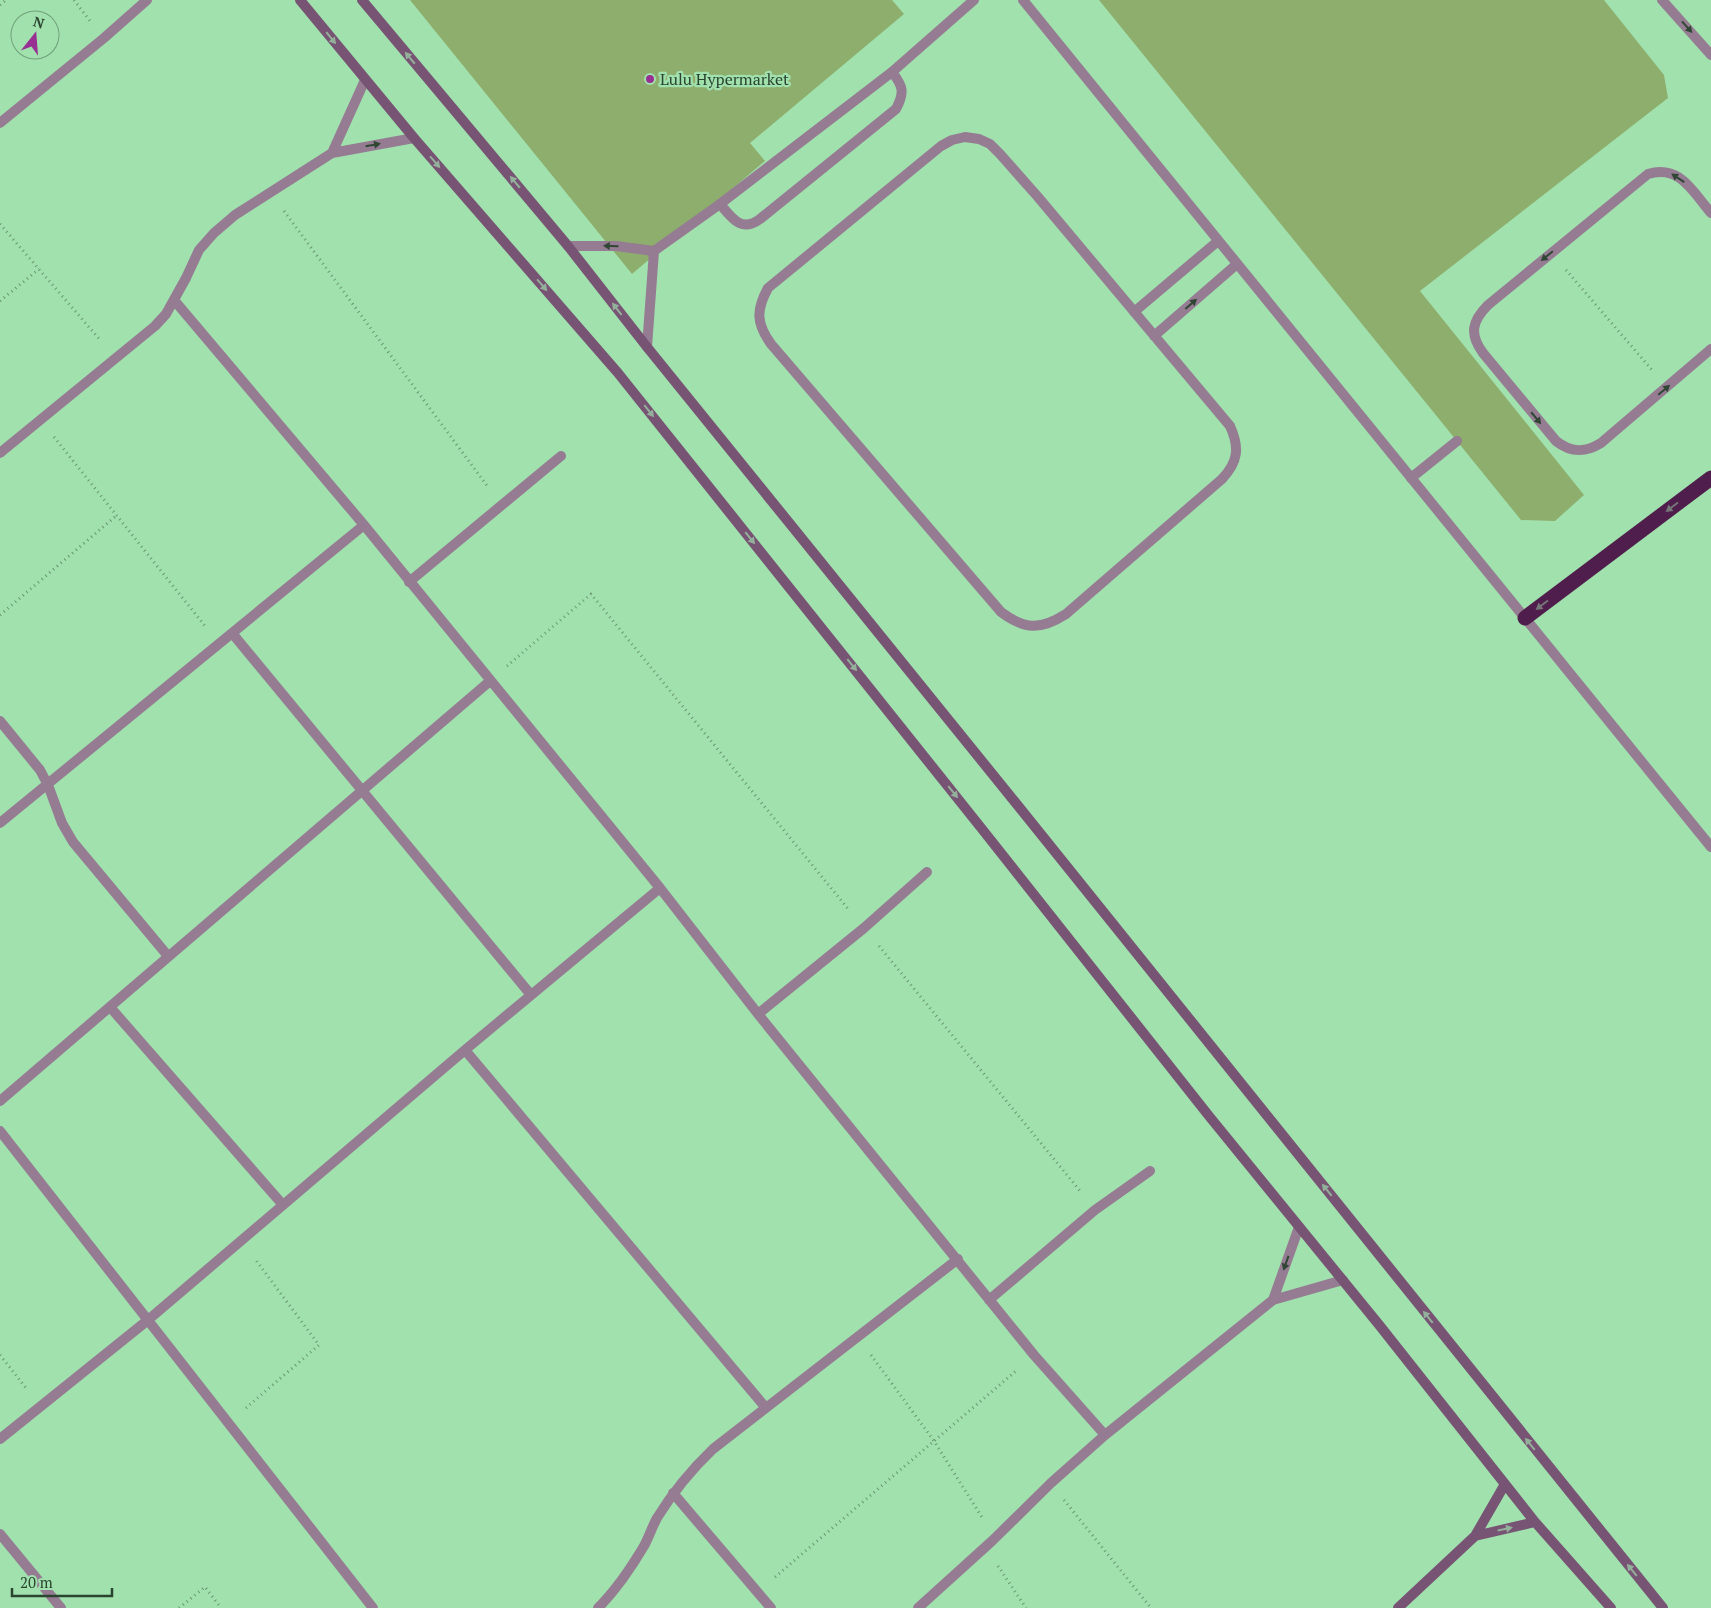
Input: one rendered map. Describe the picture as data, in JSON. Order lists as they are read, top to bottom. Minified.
{"places":["Lulu Hypermarket"],"scale_bar":"20 m","north":"top"}
